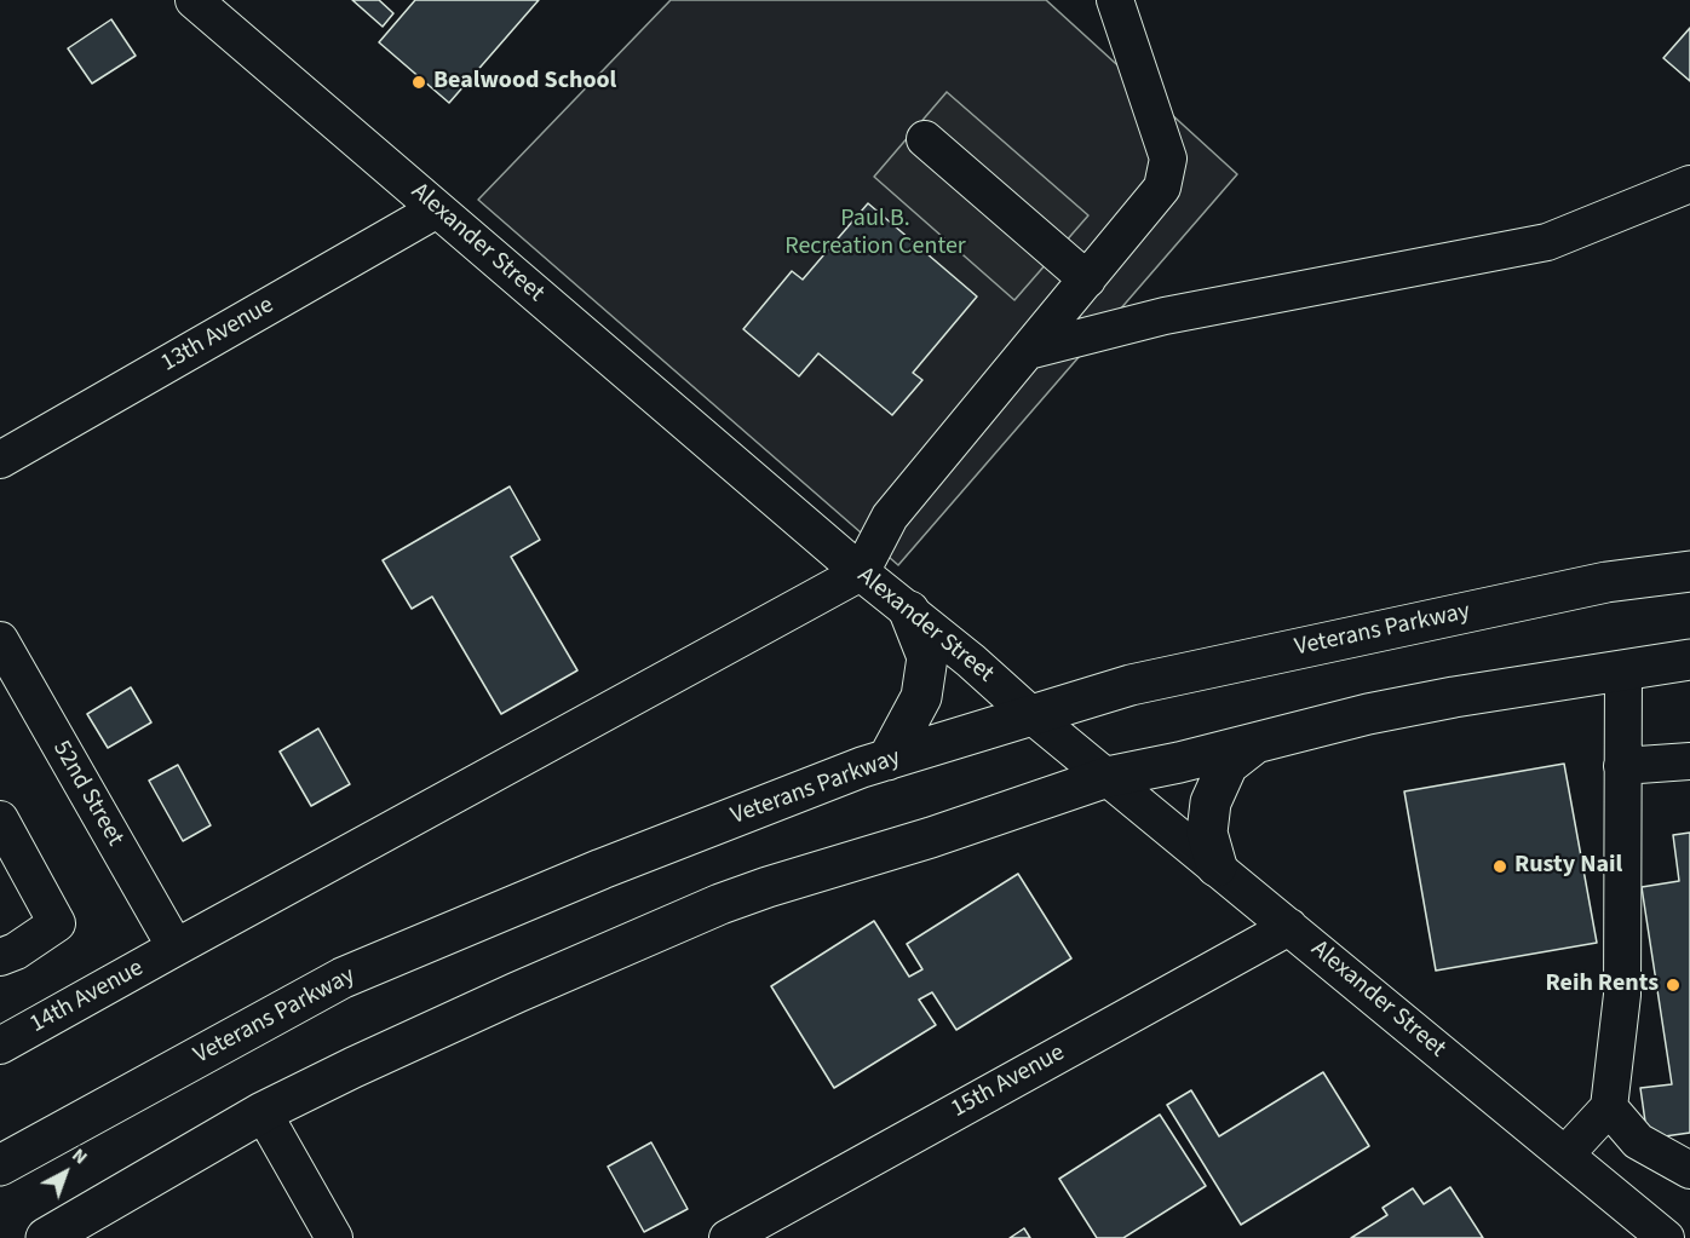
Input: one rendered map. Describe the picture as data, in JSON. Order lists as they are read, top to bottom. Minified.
{"streets":{"main road":["Veterans Parkway"],"street":["Alexander Street","13th Avenue","52nd Street","14th Avenue","15th Avenue"]},"crossings":[["Alexander Street","13th Avenue"],["Alexander Street","Veterans Parkway"],["Alexander Street","15th Avenue"],["52nd Street","14th Avenue"]],"parks":["Paul B. Recreation Center"],"places":["Bealwood School","Rusty Nail","Reih Rents"],"north":"top right"}
